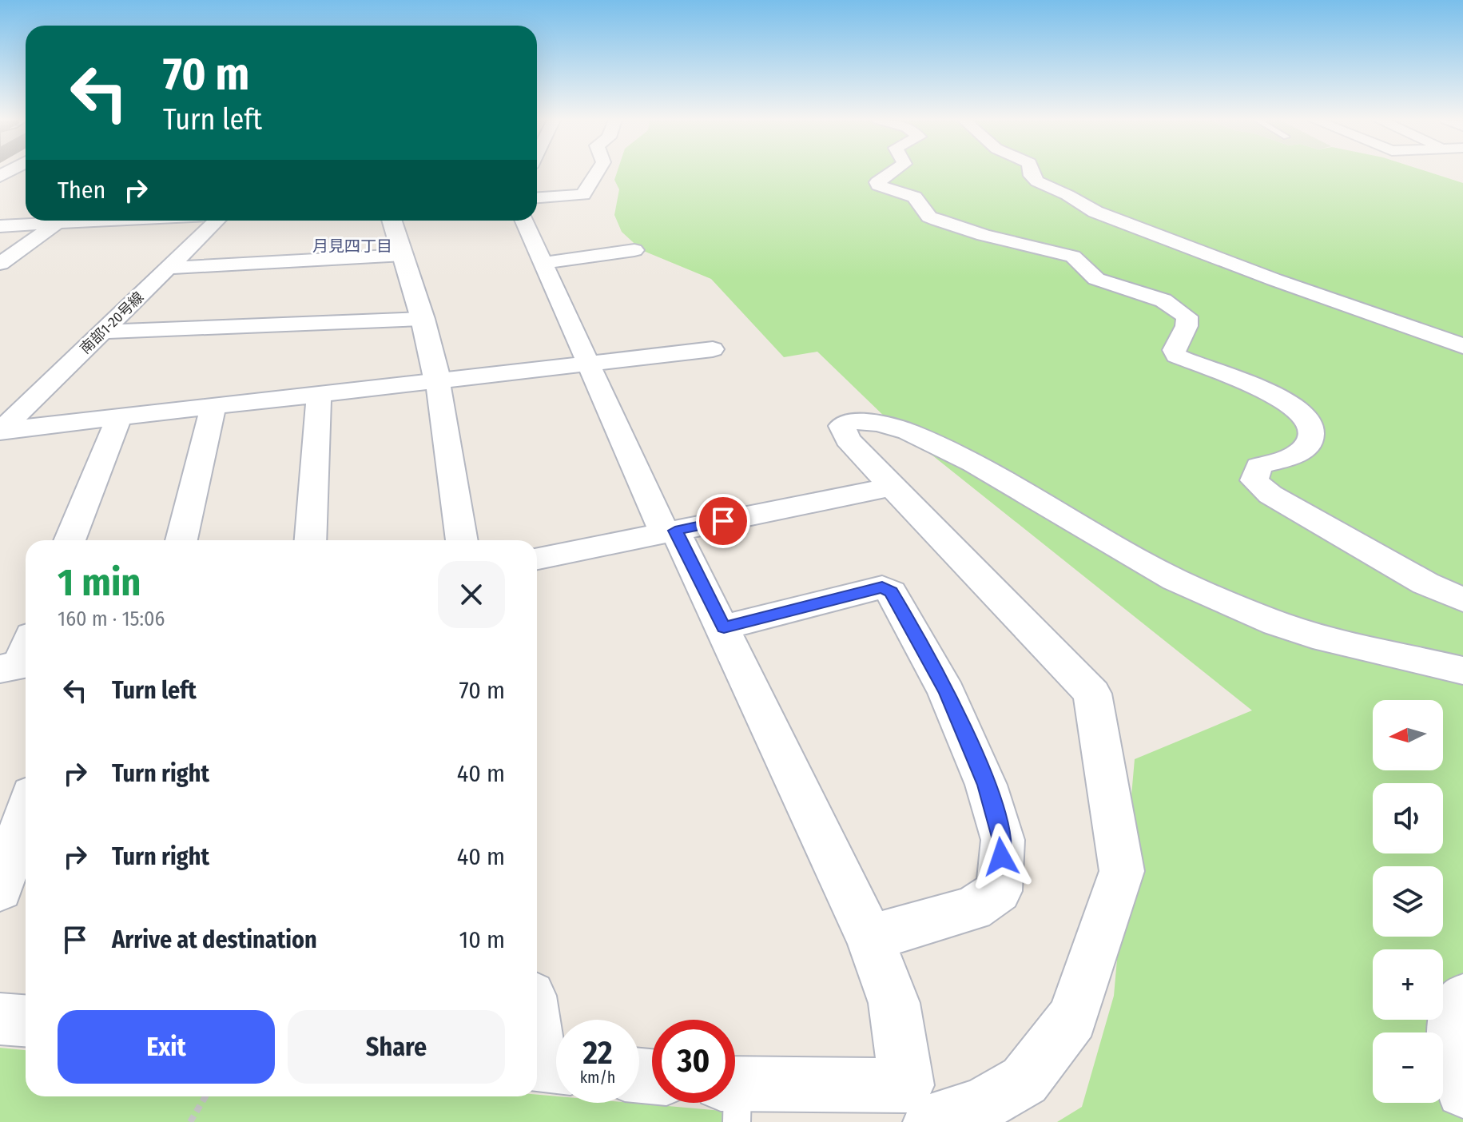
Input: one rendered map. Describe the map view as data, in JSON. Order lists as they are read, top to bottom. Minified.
{"streets":{"street":["南部1-20号線"]},"districts":["月見四丁目"],"north":"left","page":{"turn":["70 m","Turn left"],"then":"Then","heading":["1 min","160 m · 15:06"],"list":[{"name":"Turn left","value":"70 m"},{"name":"Turn right","value":"40 m"},{"name":"Turn right","value":"40 m"},{"name":"Arrive at destination","value":"10 m"}],"map_buttons":["+","−"],"buttons":["Exit","Share"],"speed":"22 km/h","limit":"30"}}
